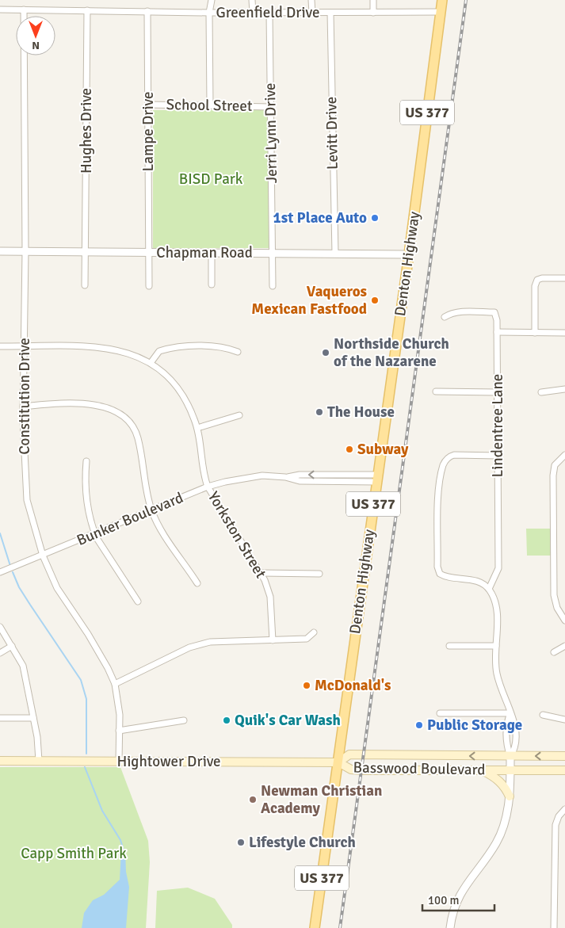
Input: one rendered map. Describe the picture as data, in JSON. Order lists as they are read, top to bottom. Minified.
{"streets":{"main road":["US 377","Denton Highway","Hightower Drive","Basswood Boulevard"],"street":["Greenfield Drive","School Street","Hughes Drive","Lampe Drive","Jerri Lynn Drive","Levitt Drive","Chapman Road","Constitution Drive","Lindentree Lane","Bunker Boulevard","Yorkston Street"]},"crossings":[["Greenfield Drive","Hughes Drive"],["Greenfield Drive","Lampe Drive"],["Greenfield Drive","Jerri Lynn Drive"],["Greenfield Drive","Levitt Drive"],["Greenfield Drive","Denton Highway"],["Greenfield Drive","Constitution Drive"],["School Street","Lampe Drive"],["School Street","Jerri Lynn Drive"],["Hughes Drive","Chapman Road"],["Lampe Drive","Chapman Road"],["Jerri Lynn Drive","Chapman Road"],["Levitt Drive","Chapman Road"],["Chapman Road","Denton Highway"],["Chapman Road","Constitution Drive"],["Denton Highway","Bunker Boulevard"],["Denton Highway","Hightower Drive"],["Denton Highway","Basswood Boulevard"],["Constitution Drive","Bunker Boulevard"],["Constitution Drive","Yorkston Street"],["Constitution Drive","Hightower Drive"],["Bunker Boulevard","Yorkston Street"],["Hightower Drive","Basswood Boulevard"]],"parks":["BISD Park","Capp Smith Park"],"places":["1st Place Auto","Vaqueros Mexican Fastfood","Northside Church of the Nazarene","The House","Subway","McDonald's","Quik's Car Wash","Public Storage","Newman Christian Academy","Lifestyle Church"],"scale_bar":"100 m","north":"bottom"}
